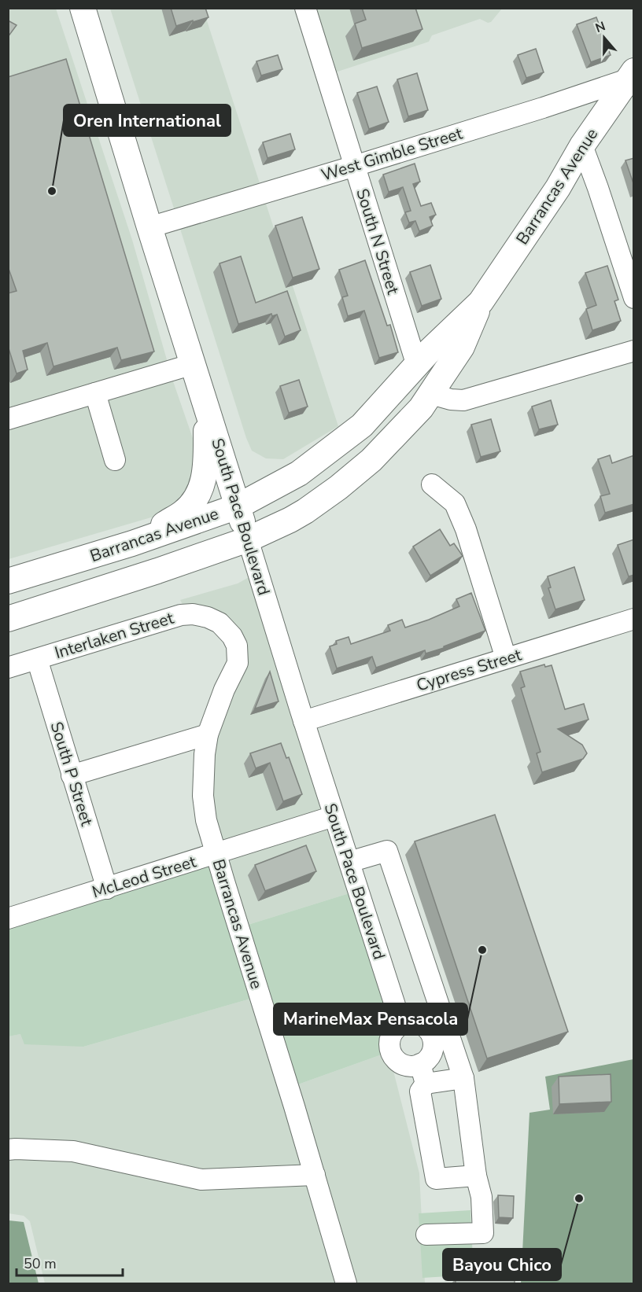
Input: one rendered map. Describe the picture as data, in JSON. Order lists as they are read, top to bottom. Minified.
{"streets":{"main road":["Barrancas Avenue","South Pace Boulevard"],"street":["West Gimble Street","South N Street","Interlaken Street","Cypress Street","South P Street","McLeod Street"]},"crossings":[["West Gimble Street","Barrancas Avenue"],["West Gimble Street","South N Street"],["West Gimble Street","South Pace Boulevard"],["Barrancas Avenue","South N Street"],["Barrancas Avenue","South Pace Boulevard"],["Barrancas Avenue","Interlaken Street"],["Barrancas Avenue","McLeod Street"],["South Pace Boulevard","Cypress Street"],["South Pace Boulevard","McLeod Street"],["Interlaken Street","South P Street"],["South P Street","McLeod Street"]],"places":["Oren International","MarineMax Pensacola","Bayou Chico"],"scale_bar":"50 m","north":"top"}
